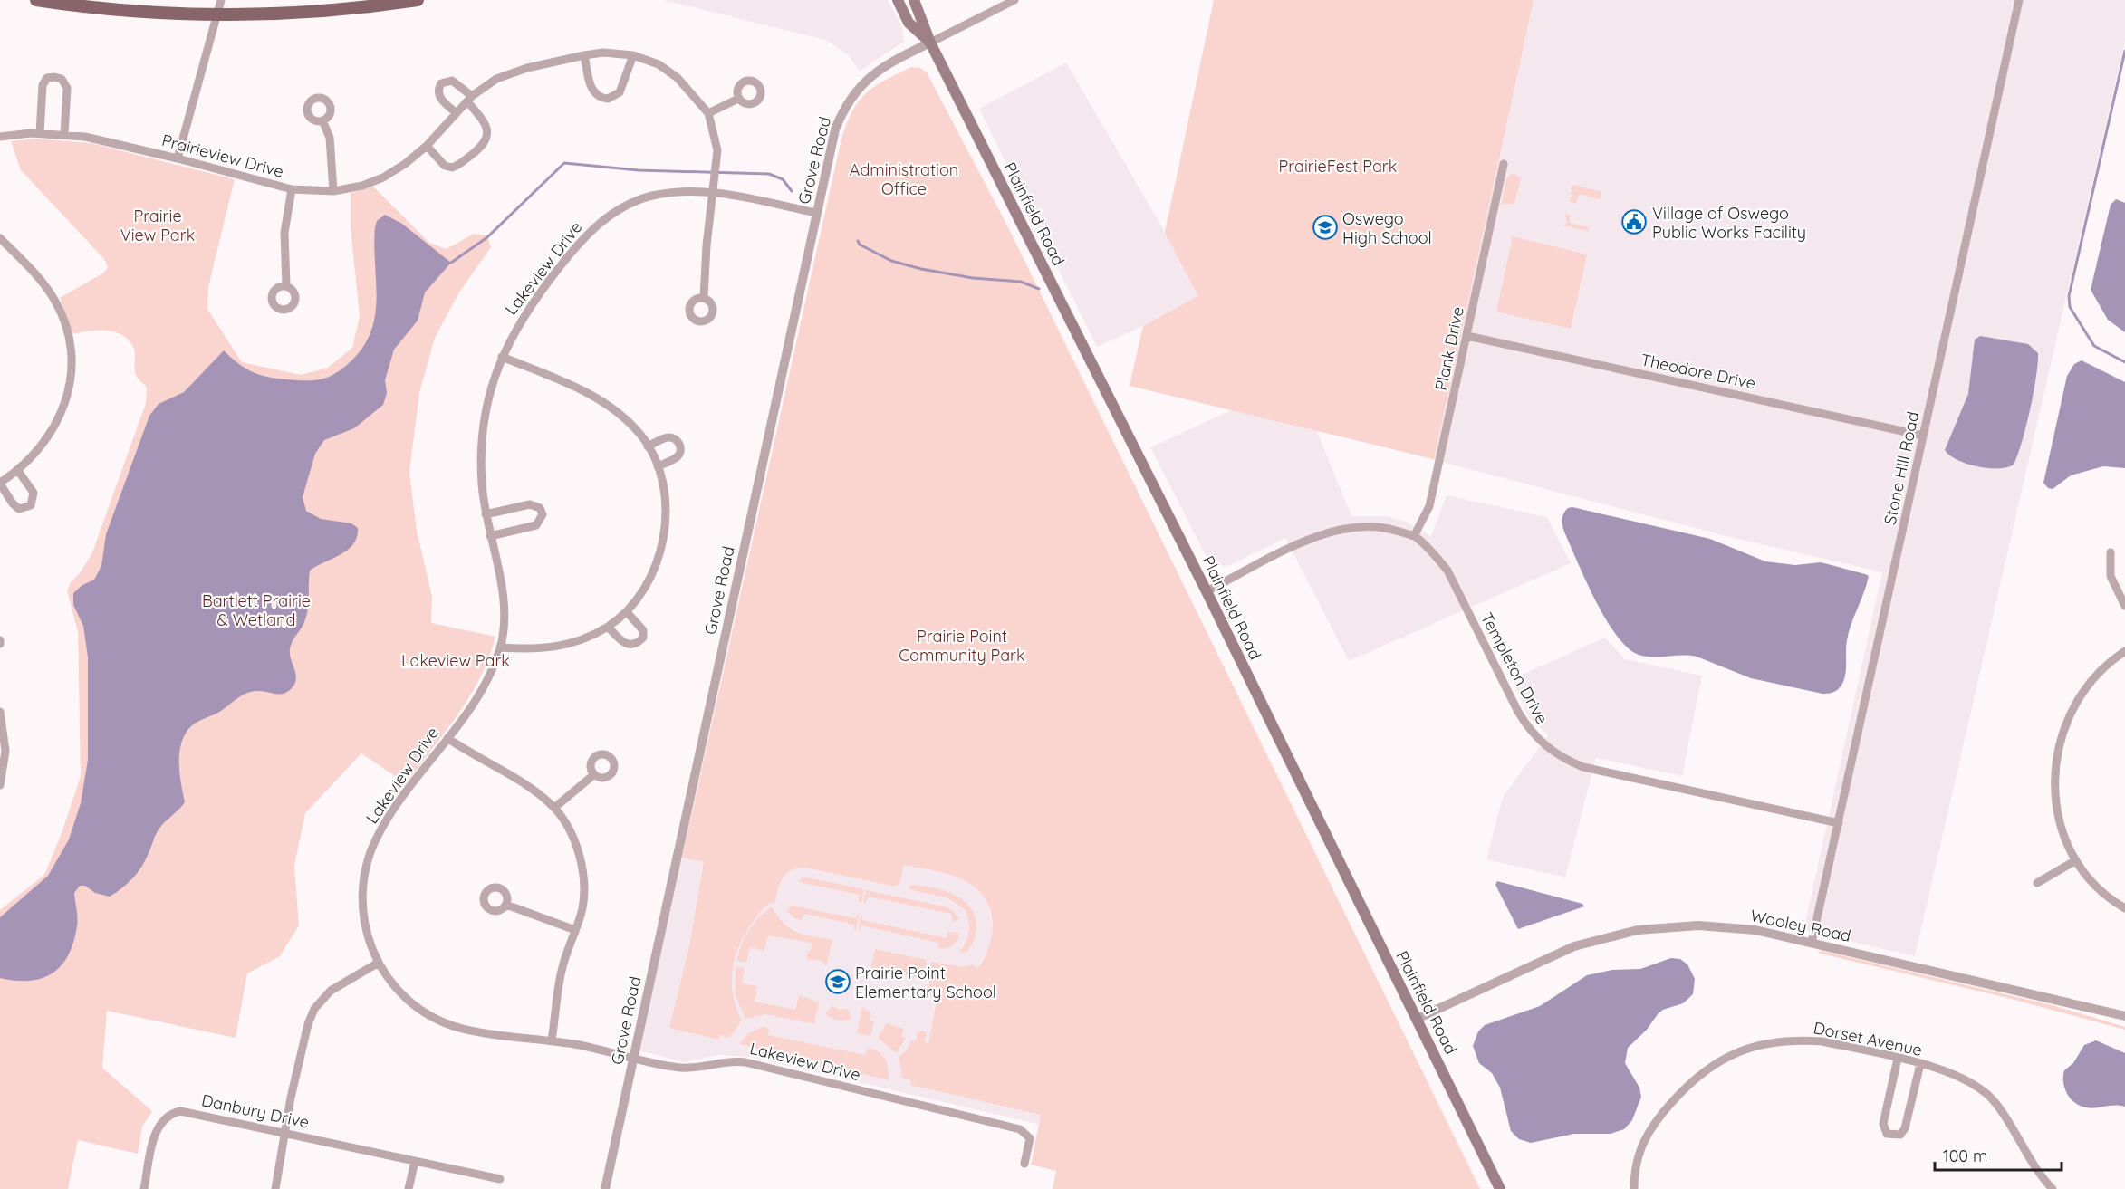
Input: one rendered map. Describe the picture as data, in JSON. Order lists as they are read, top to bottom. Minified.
{"streets":{"main road":["Plainfield Road"],"street":["Prairieview Drive","Grove Road","Lakeview Drive","Plank Drive","Theodore Drive","Stone Hill Road","Templeton Drive","Wooley Road","Dorset Avenue","Danbury Drive"]},"crossings":[["Prairieview Drive","Lakeview Drive"],["Grove Road","Plainfield Road"],["Grove Road","Lakeview Drive"],["Plainfield Road","Templeton Drive"],["Plainfield Road","Wooley Road"],["Plank Drive","Theodore Drive"],["Plank Drive","Templeton Drive"],["Theodore Drive","Stone Hill Road"],["Stone Hill Road","Templeton Drive"],["Stone Hill Road","Wooley Road"]],"parks":["PrairieFest Park","Administration Office","Prairie View Park","Bartlett Prairie & Wetland","Prairie Point Community Park","Lakeview Park"],"places":{"public building":["Village of Oswego Public Works Facility"],"school or university":["Oswego High School","Prairie Point Elementary School"]},"scale_bar":"100 m"}
